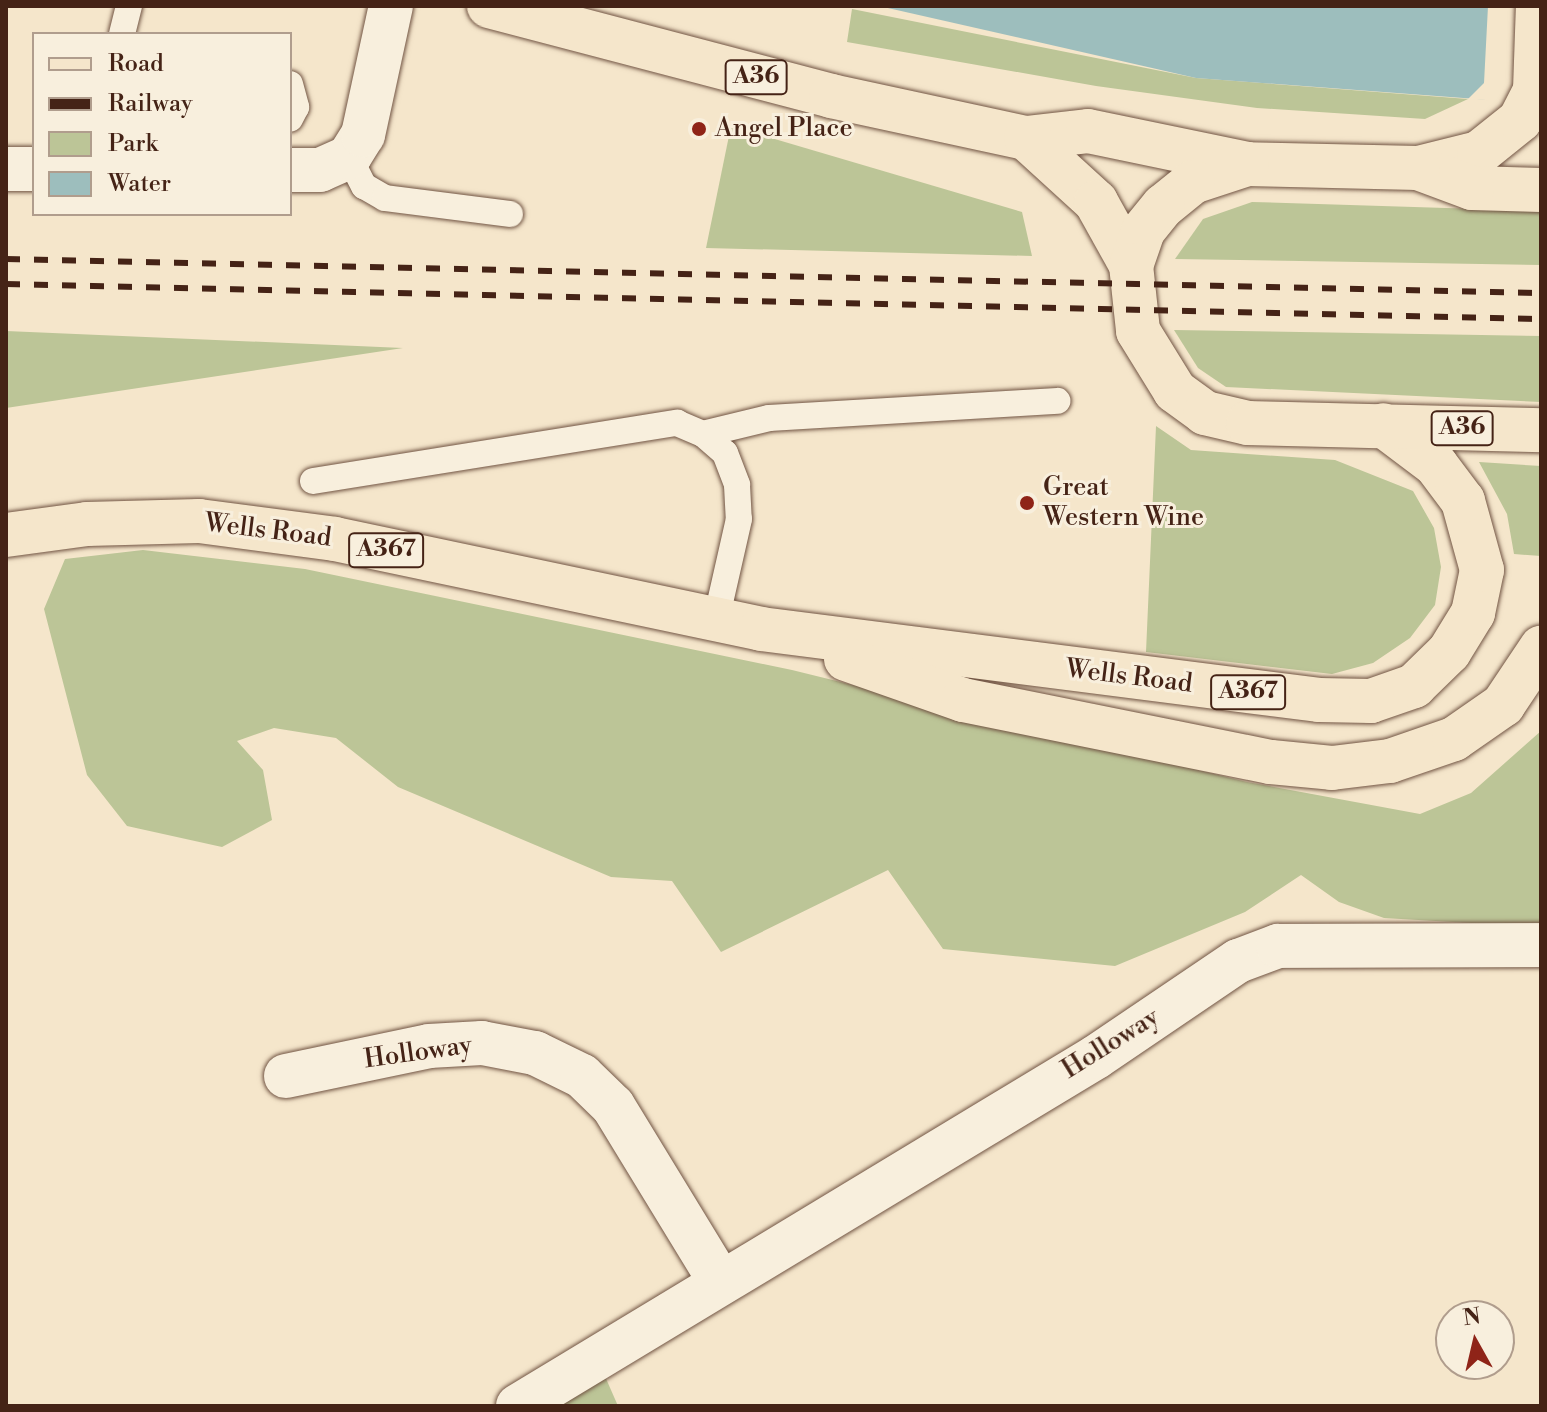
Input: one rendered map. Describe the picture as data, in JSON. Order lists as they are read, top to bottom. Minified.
{"streets":{"main road":["A36","Wells Road","A367"],"street":["Holloway"]},"crossings":[["A36","Wells Road"]],"places":["Angel Place","Great Western Wine"],"legend":["Road","Railway","Park","Water"],"north":"top"}
